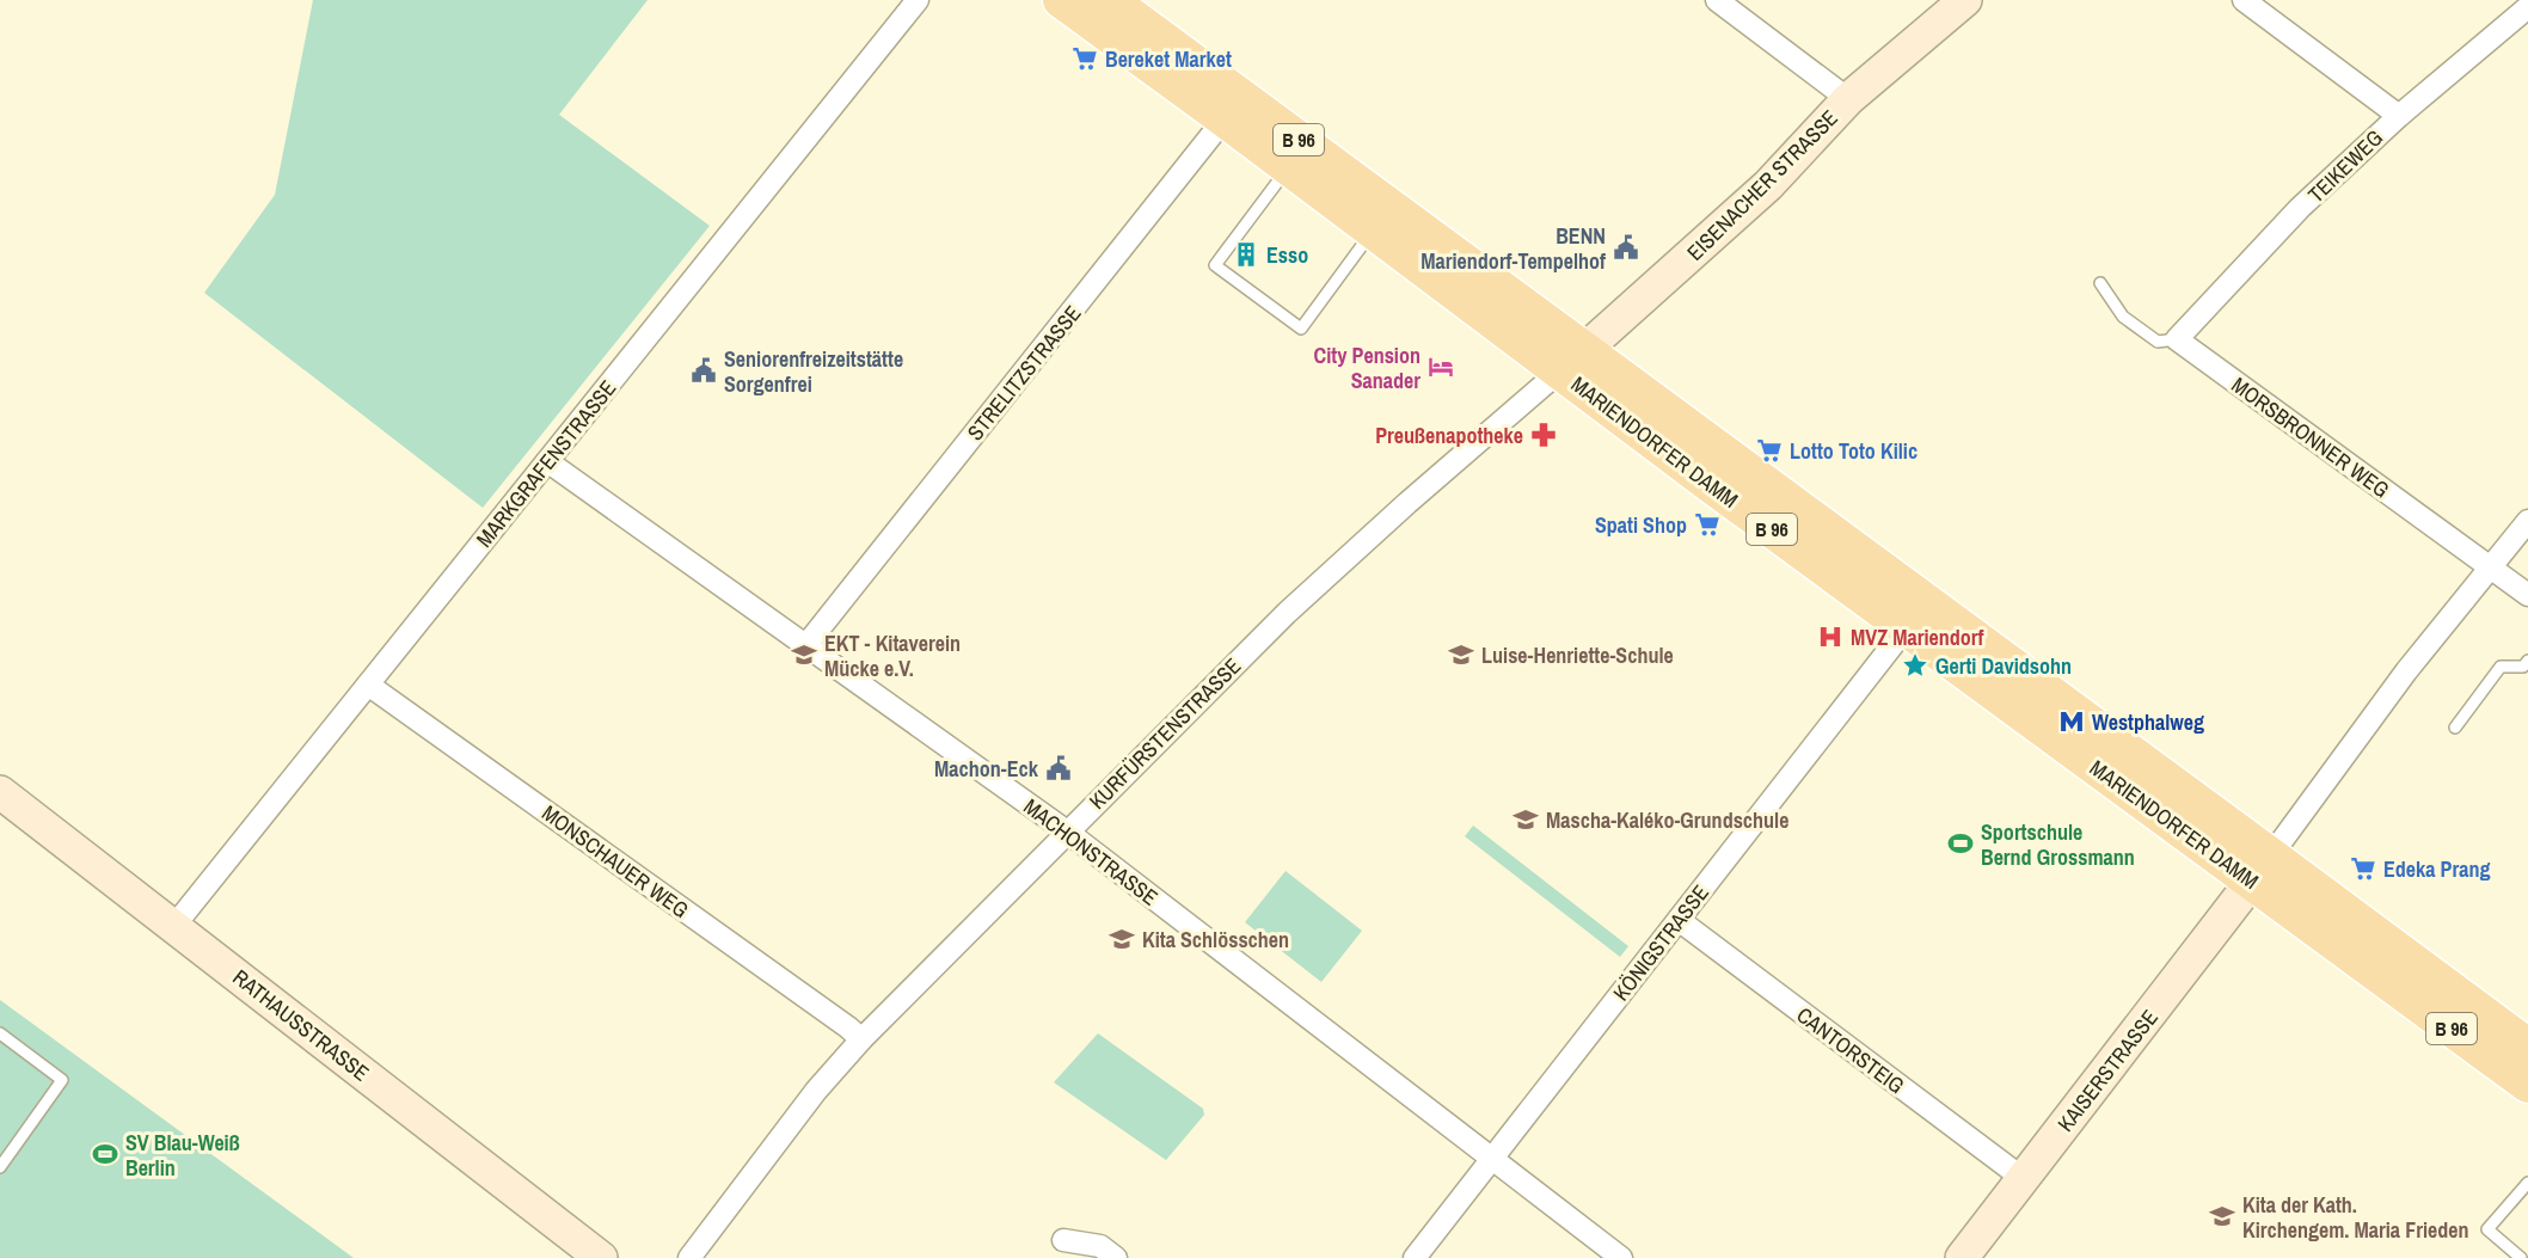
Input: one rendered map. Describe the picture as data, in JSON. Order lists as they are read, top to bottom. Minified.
{"streets":{"main road":["B 96","MARIENDORFER DAMM"],"street":["TEIKEWEG","EISENACHER STRASSE","STRELITZSTRASSE","MORSBRONNER WEG","MARKGRAFENSTRASSE","KURFÜRSTENSTRASSE","MACHONSTRASSE","MONSCHAUER WEG","KÖNIGSTRASSE","RATHAUSSTRASSE","CANTORSTEIG","KAISERSTRASSE"]},"crossings":[["TEIKEWEG","MORSBRONNER WEG"],["EISENACHER STRASSE","MARIENDORFER DAMM"],["EISENACHER STRASSE","KURFÜRSTENSTRASSE"],["STRELITZSTRASSE","MARIENDORFER DAMM"],["STRELITZSTRASSE","MACHONSTRASSE"],["MARIENDORFER DAMM","KURFÜRSTENSTRASSE"],["MARIENDORFER DAMM","KÖNIGSTRASSE"],["MARIENDORFER DAMM","KAISERSTRASSE"],["MARKGRAFENSTRASSE","MACHONSTRASSE"],["MARKGRAFENSTRASSE","MONSCHAUER WEG"],["MARKGRAFENSTRASSE","RATHAUSSTRASSE"],["KURFÜRSTENSTRASSE","MACHONSTRASSE"],["KURFÜRSTENSTRASSE","MONSCHAUER WEG"],["MACHONSTRASSE","KÖNIGSTRASSE"],["KÖNIGSTRASSE","CANTORSTEIG"],["CANTORSTEIG","KAISERSTRASSE"]],"places":{"supermarket":["Bereket Market","Lotto Toto Kilic","Spati Shop","Edeka Prang"],"public building":["BENN Mariendorf-Tempelhof","Seniorenfreizeitstätte Sorgenfrei","Machon-Eck"],"building":["Esso"],"hotel":["City Pension Sanader"],"pharmacy":["Preußenapotheke"],"hospital":["MVZ Mariendorf"],"school or university":["EKT - Kitaverein Mücke e.V.","Luise-Henriette-Schule","Mascha-Kaléko-Grundschule","Kita Schlösschen","Kita der Kath. Kirchengem. Maria Frieden"],"place":["Gerti Davidsohn"],"metro station":["Westphalweg"],"sports":["Sportschule Bernd Grossmann","SV Blau-Weiß Berlin"]}}
